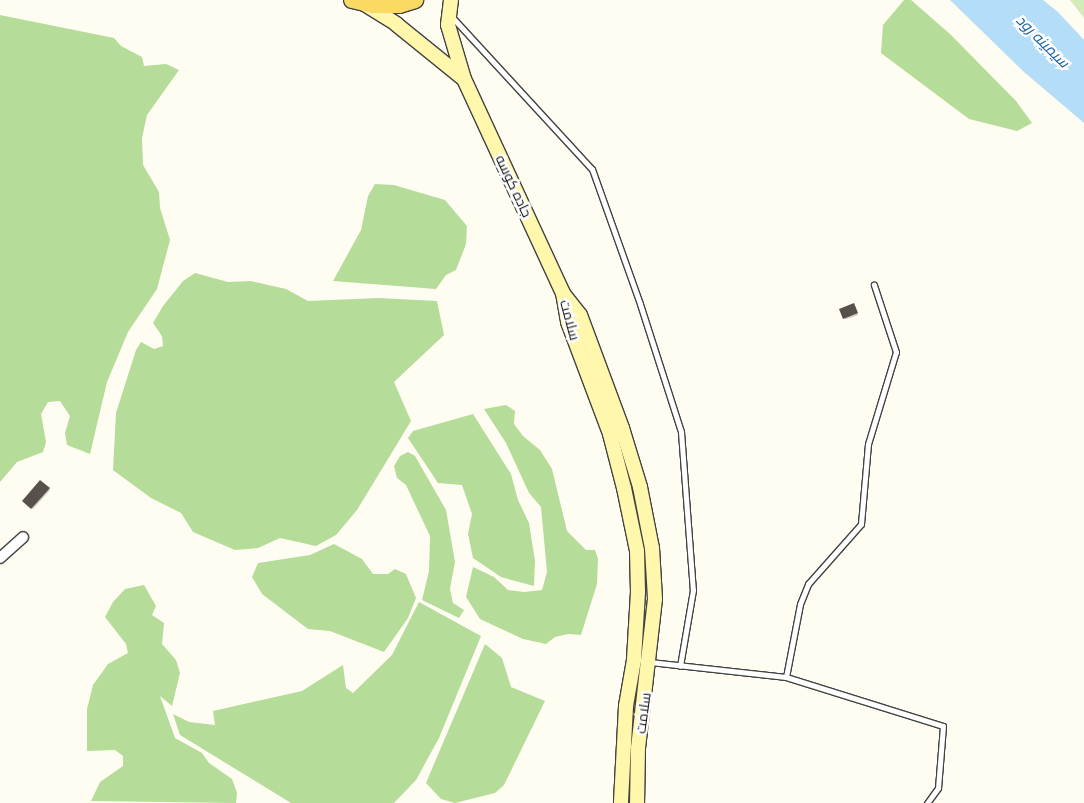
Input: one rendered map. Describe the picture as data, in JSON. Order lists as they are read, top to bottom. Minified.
{"streets":{"main road":["جاده کوسه","سلامت"]},"crossings":[["جاده کوسه","سلامت"]],"water":["سیمینه رود"]}
